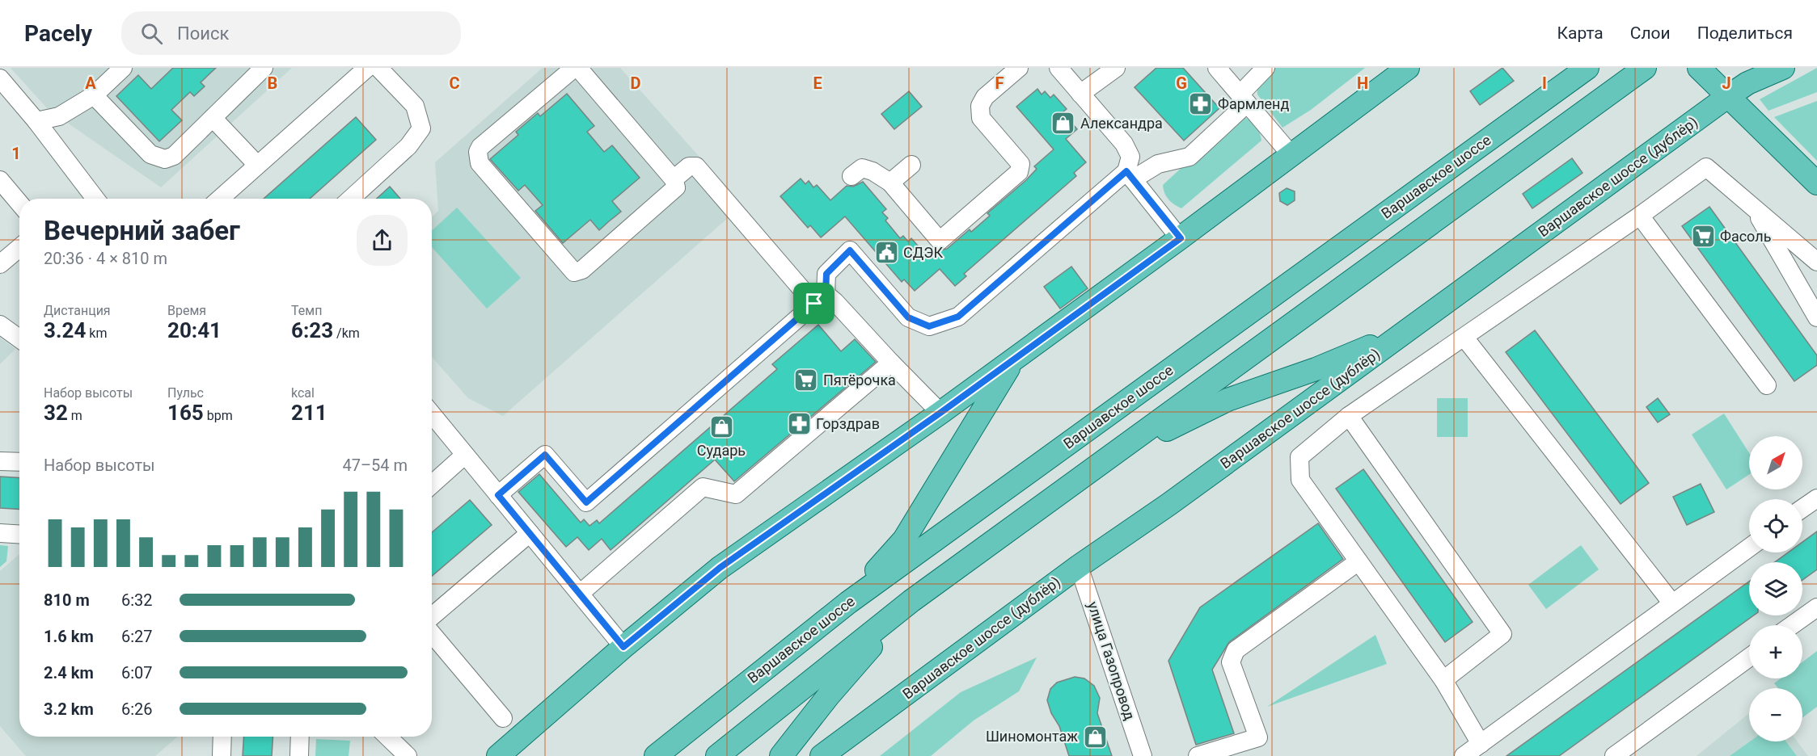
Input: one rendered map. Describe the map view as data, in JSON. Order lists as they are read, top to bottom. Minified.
{"streets":{"main road":["Варшавское шоссе","Варшавское шоссе (дублёр)"],"street":["улица Газопровод"]},"crossings":[["Варшавское шоссе (дублёр)","улица Газопровод"]],"places":{"pharmacy":["Фармленд","Горздрав"],"shop":["Александра","Сударь","Шиномонтаж"],"supermarket":["Фасоль","Пятёрочка"],"public building":["СДЭК"]},"north":"top right","page":{"header":"Pacely","search":"Поиск","nav":["Карта","Слои","Поделиться"],"heading":["Вечерний забег","20:36 · 4 × 810 m"],"stats":[["Дистанция","3.24 km"],["Время","20:41"],["Темп","6:23 /km"],["Набор высоты","32 m"],["Пульс","165 bpm"],["kcal","211"]],"map_buttons":["+","−"],"chart":["Набор высоты","47–54 m"],"list":[{"name":"810 m","note":"6:32"},{"name":"1.6 km","note":"6:27"},{"name":"2.4 km","note":"6:07"},{"name":"3.2 km","note":"6:26"}]},"grid":{"columns":["A","B","C","D","E","F","G","H","I","J"],"rows":["1"]}}
